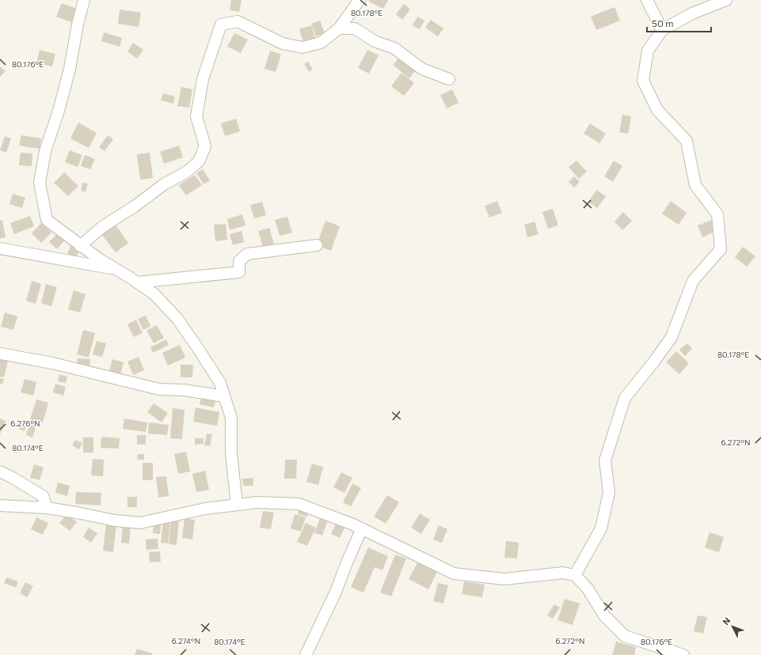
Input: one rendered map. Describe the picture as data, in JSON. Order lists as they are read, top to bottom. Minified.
{"scale_bar":"50 m","north":"top left","coordinates":["80.178°E","80.176°E","6.276°N","6.272°N","80.174°E","6.274°N"]}
